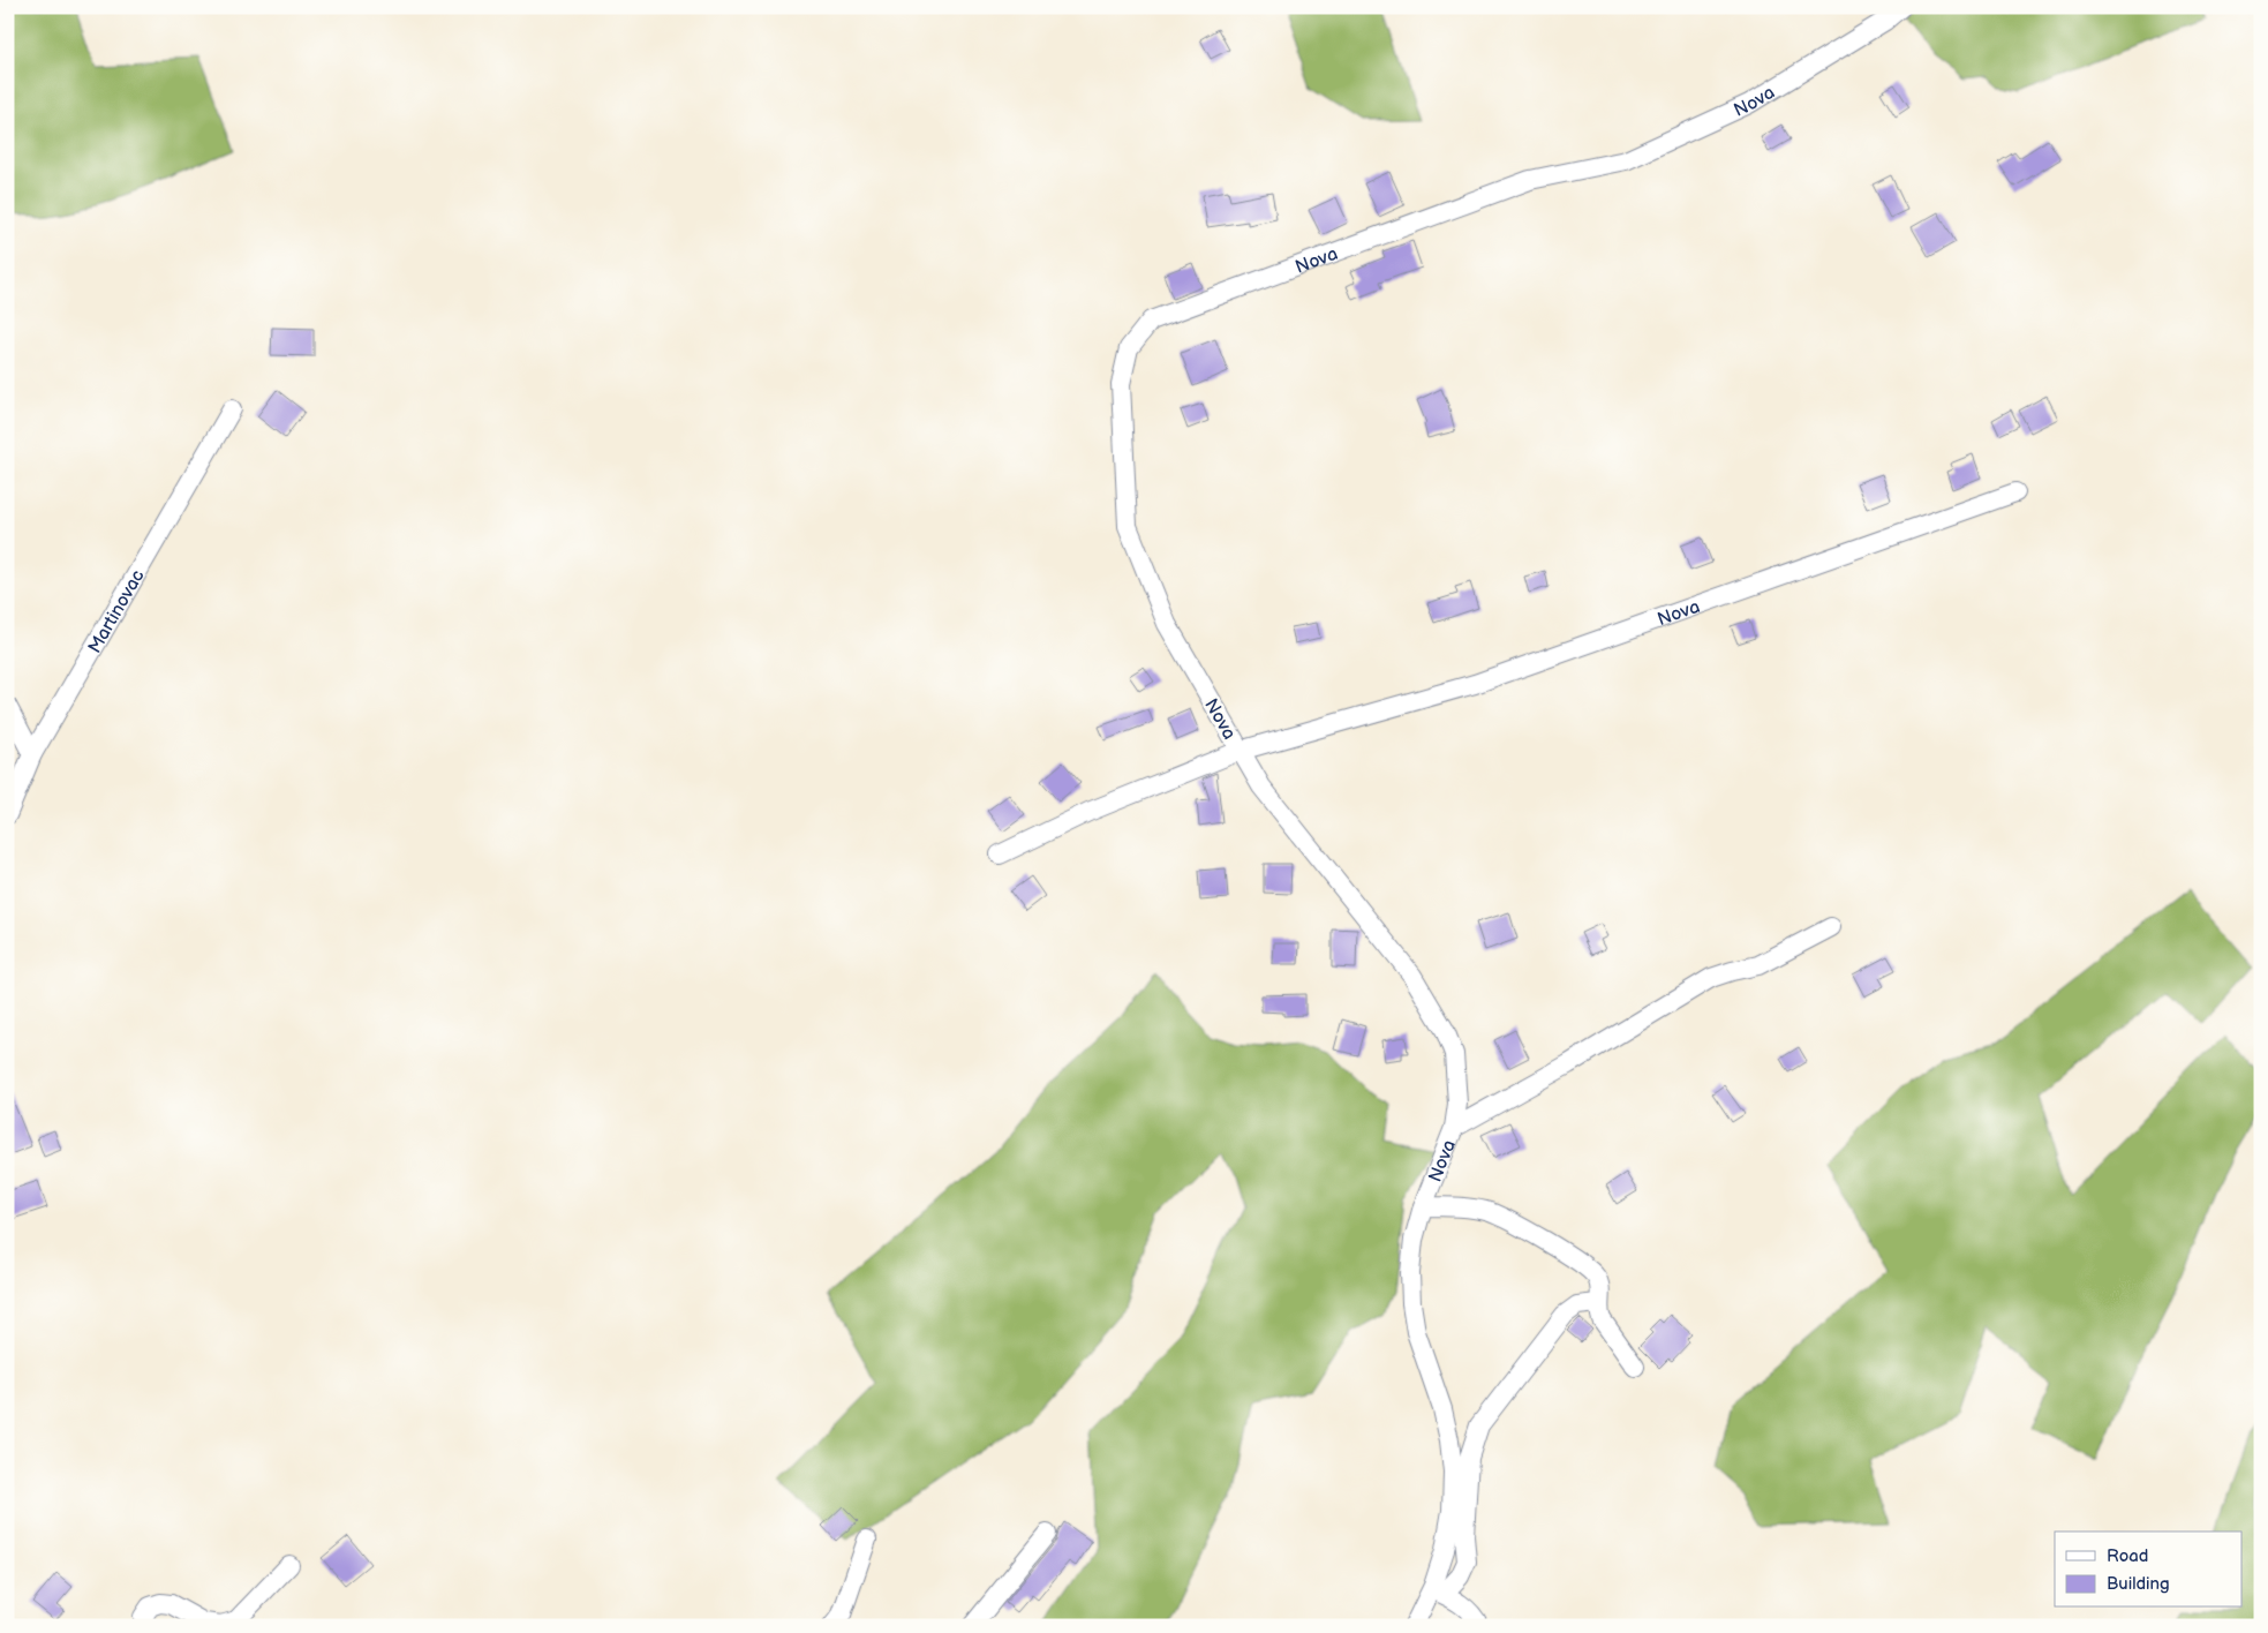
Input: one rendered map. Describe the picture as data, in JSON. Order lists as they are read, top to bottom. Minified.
{"streets":{"street":["Nova","Martinovac"]},"legend":["Road","Building"]}
